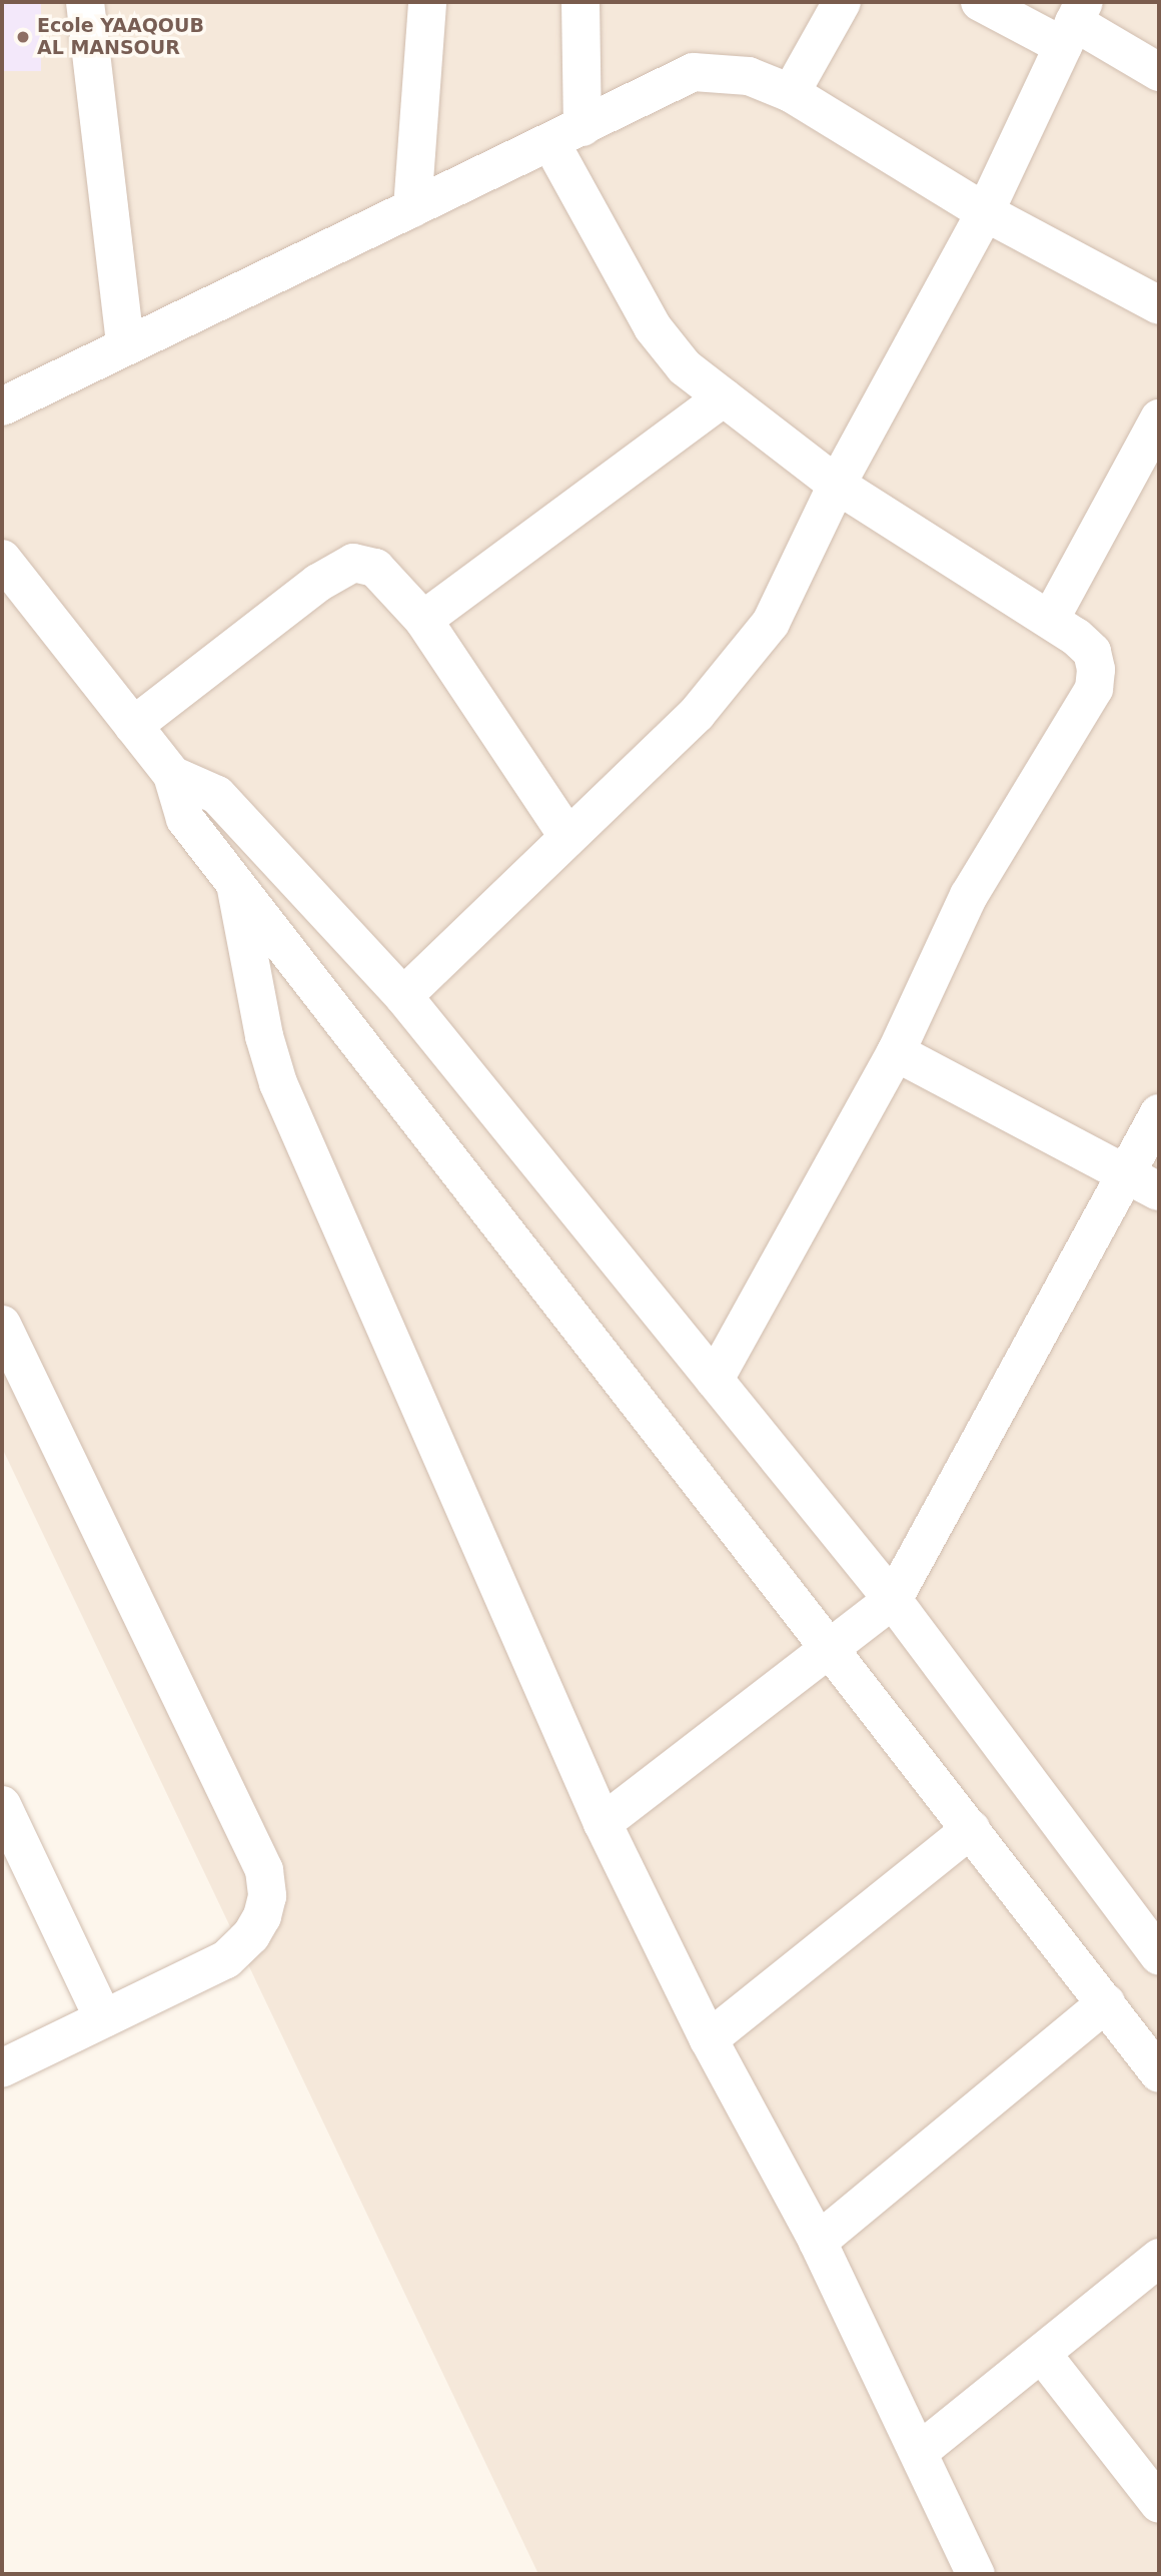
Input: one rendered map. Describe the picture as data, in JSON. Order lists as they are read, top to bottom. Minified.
{"places":["Ecole YAAQOUB AL MANSOUR"]}
